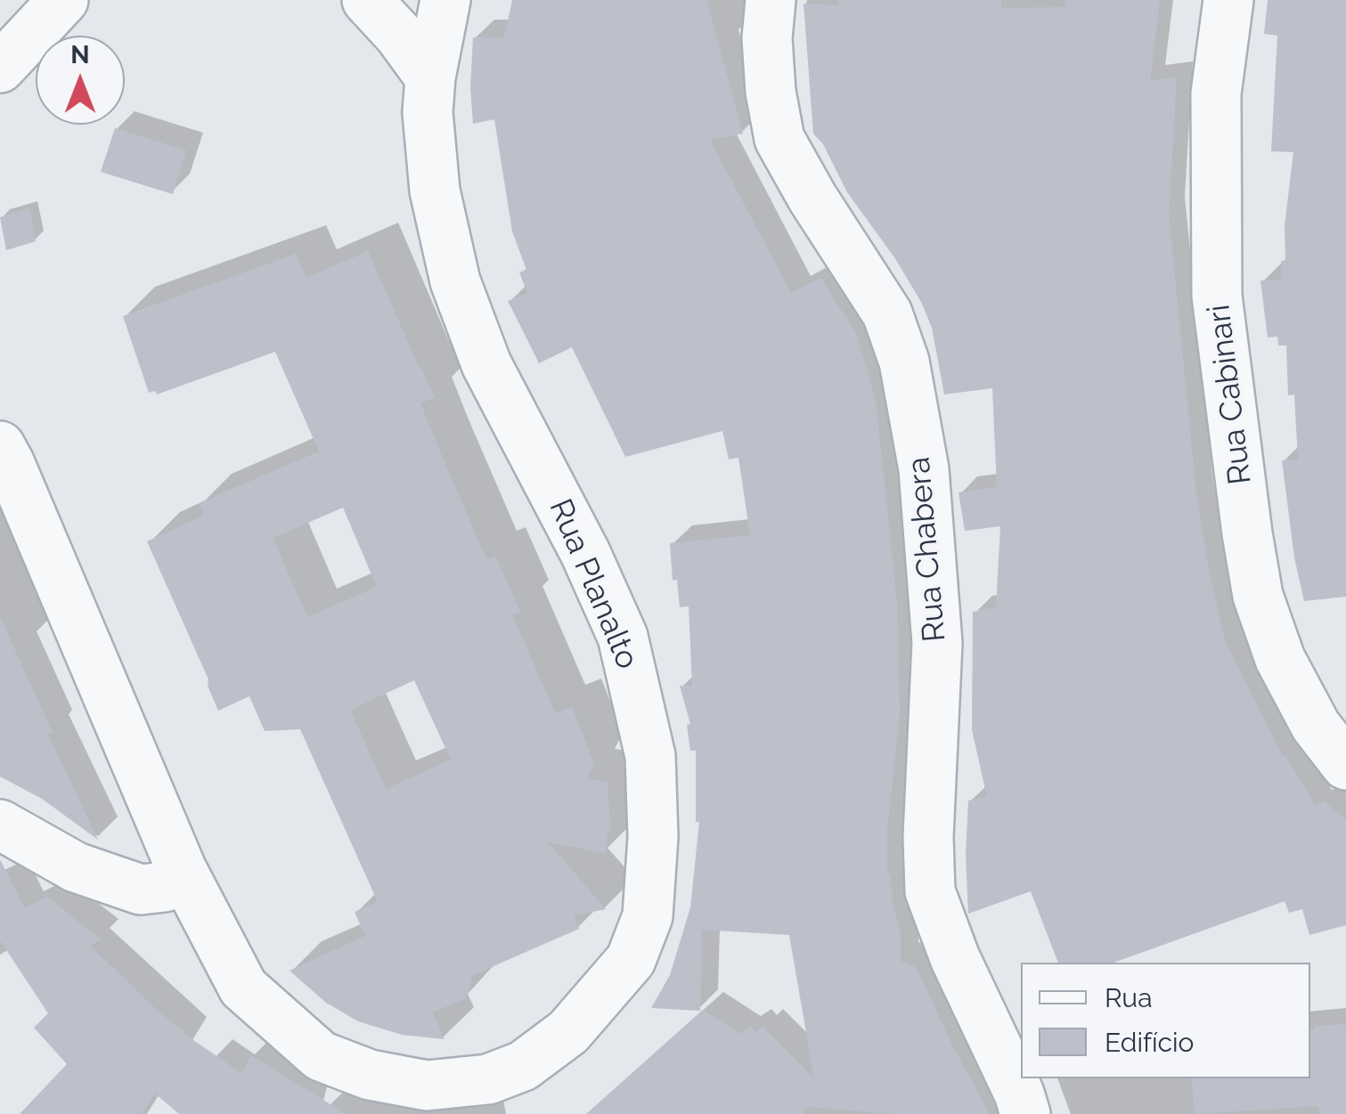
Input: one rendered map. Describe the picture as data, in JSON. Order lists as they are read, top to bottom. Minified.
{"streets":{"street":["Rua Cabinari","Rua Chabera","Rua Planalto"]},"legend":["Rua","Edifício"],"north":"top"}
